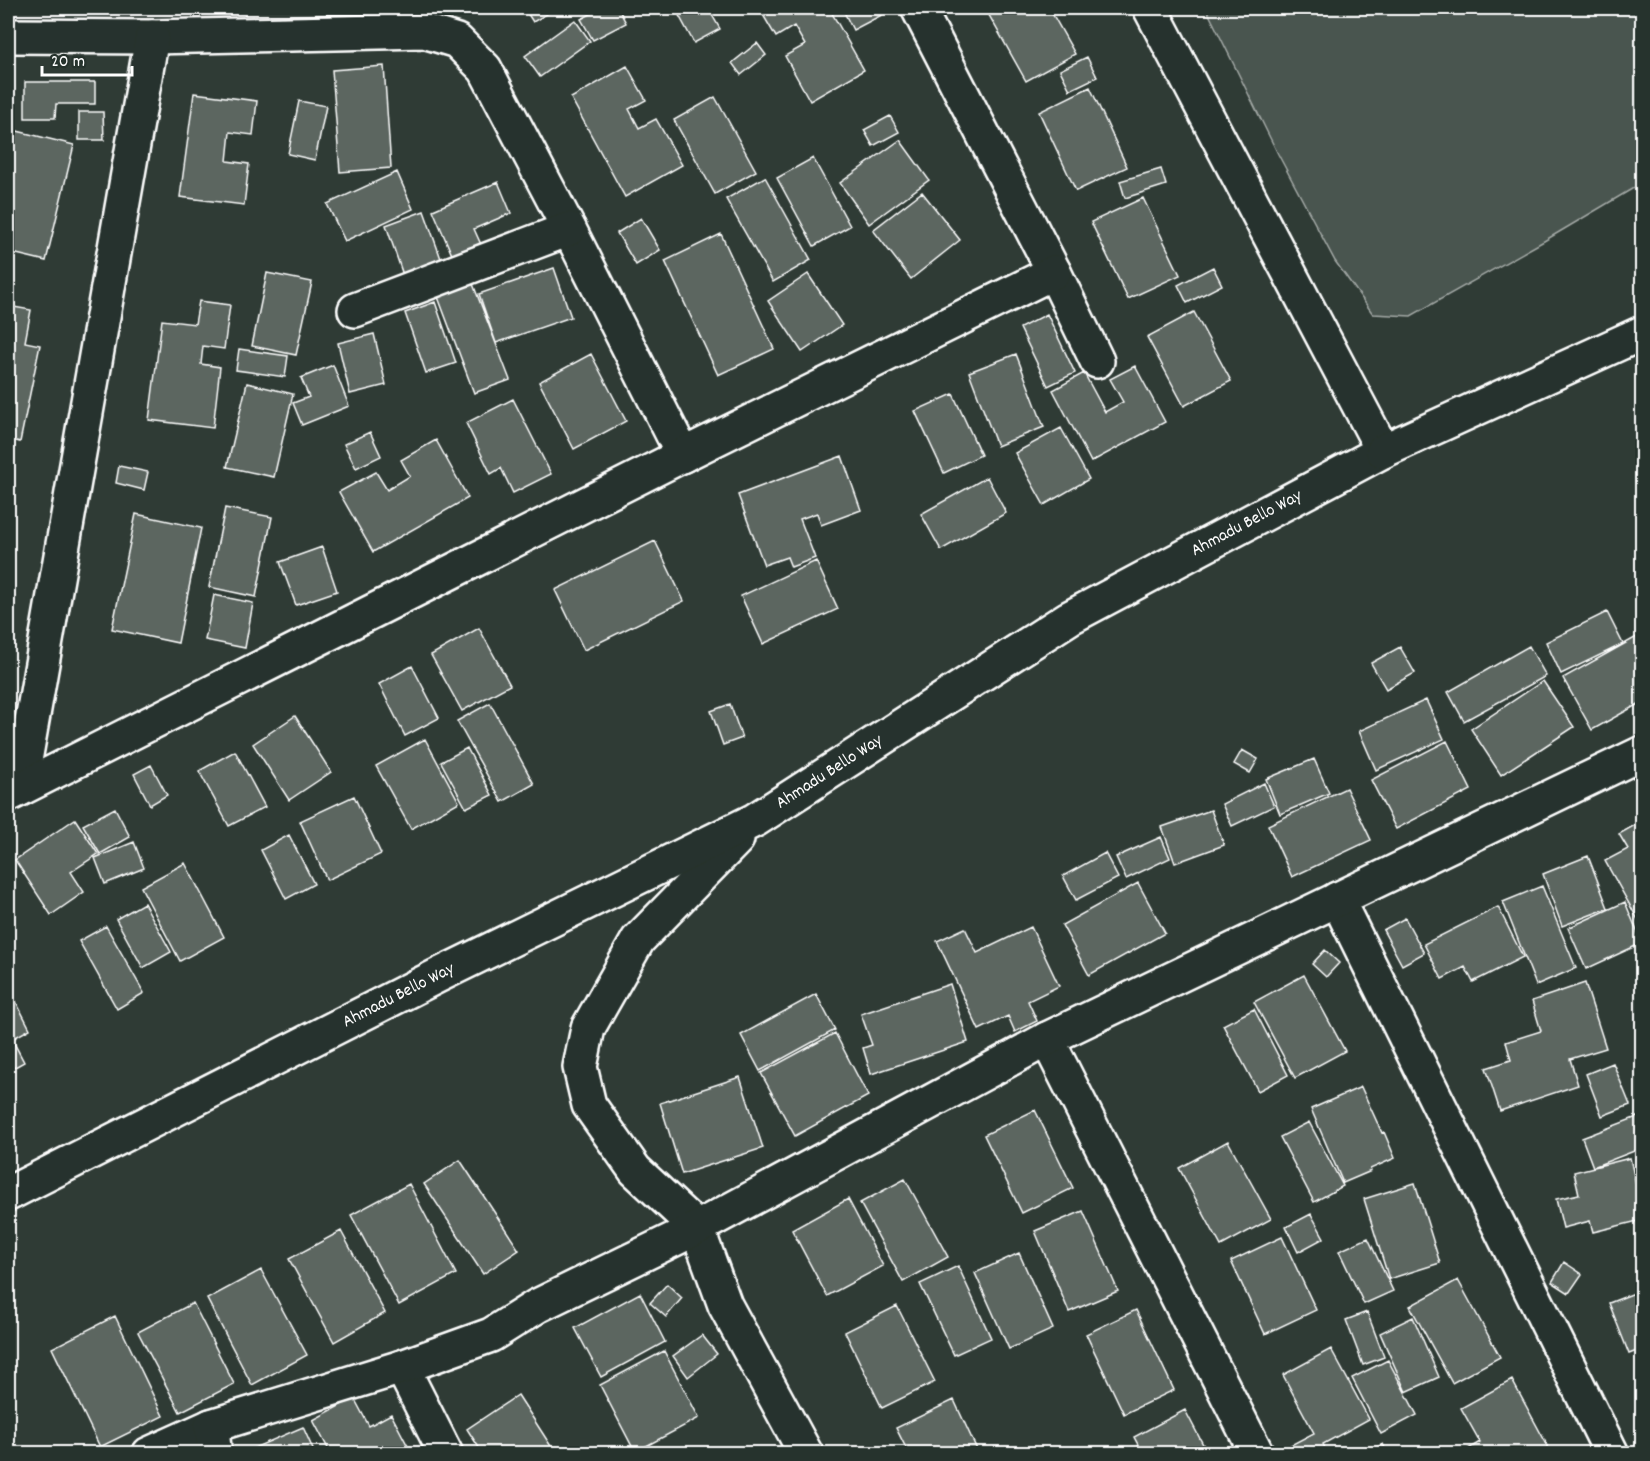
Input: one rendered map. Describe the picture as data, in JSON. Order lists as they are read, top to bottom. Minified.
{"streets":{"street":["Ahmadu Bello Way"]},"scale_bar":"20 m"}
